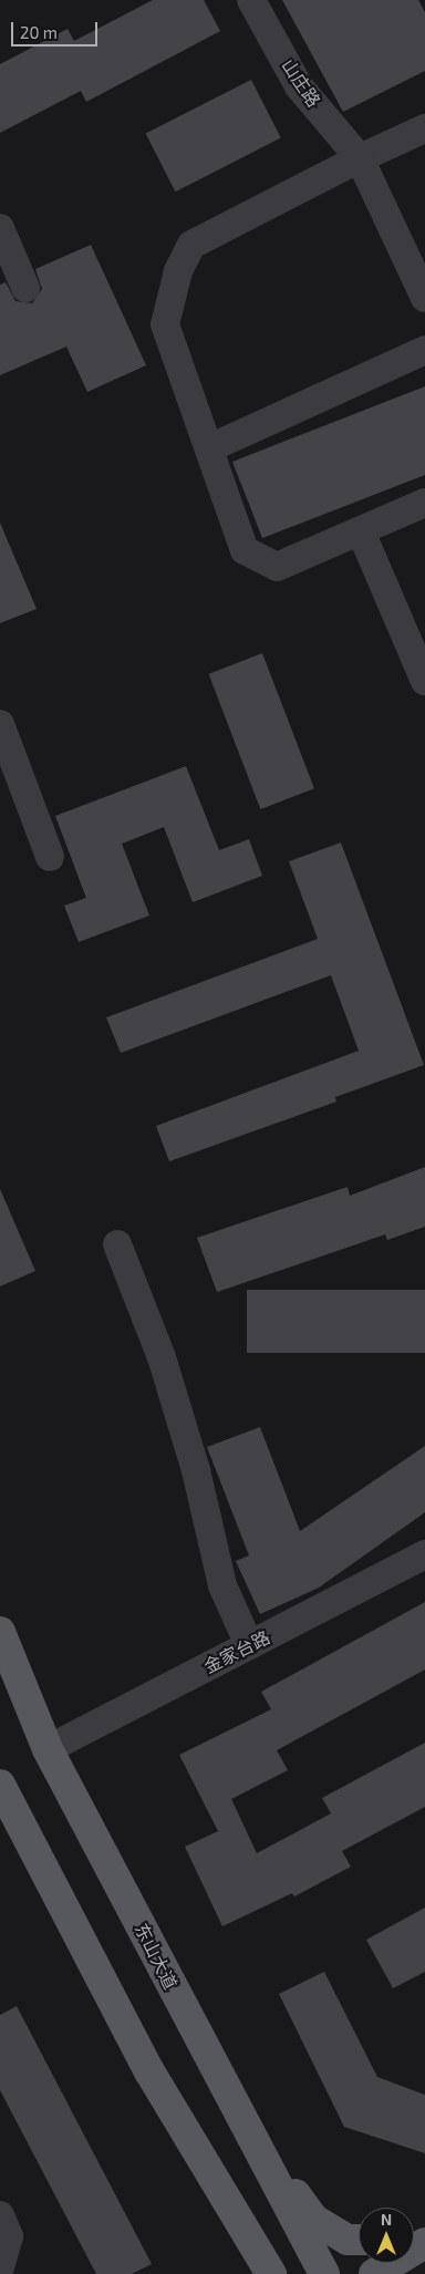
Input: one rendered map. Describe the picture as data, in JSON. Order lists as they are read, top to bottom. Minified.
{"streets":{"main road":["东山大道"],"street":["山庄路","金家台路"]},"crossings":[["金家台路","东山大道"]],"scale_bar":"20 m","north":"top"}
